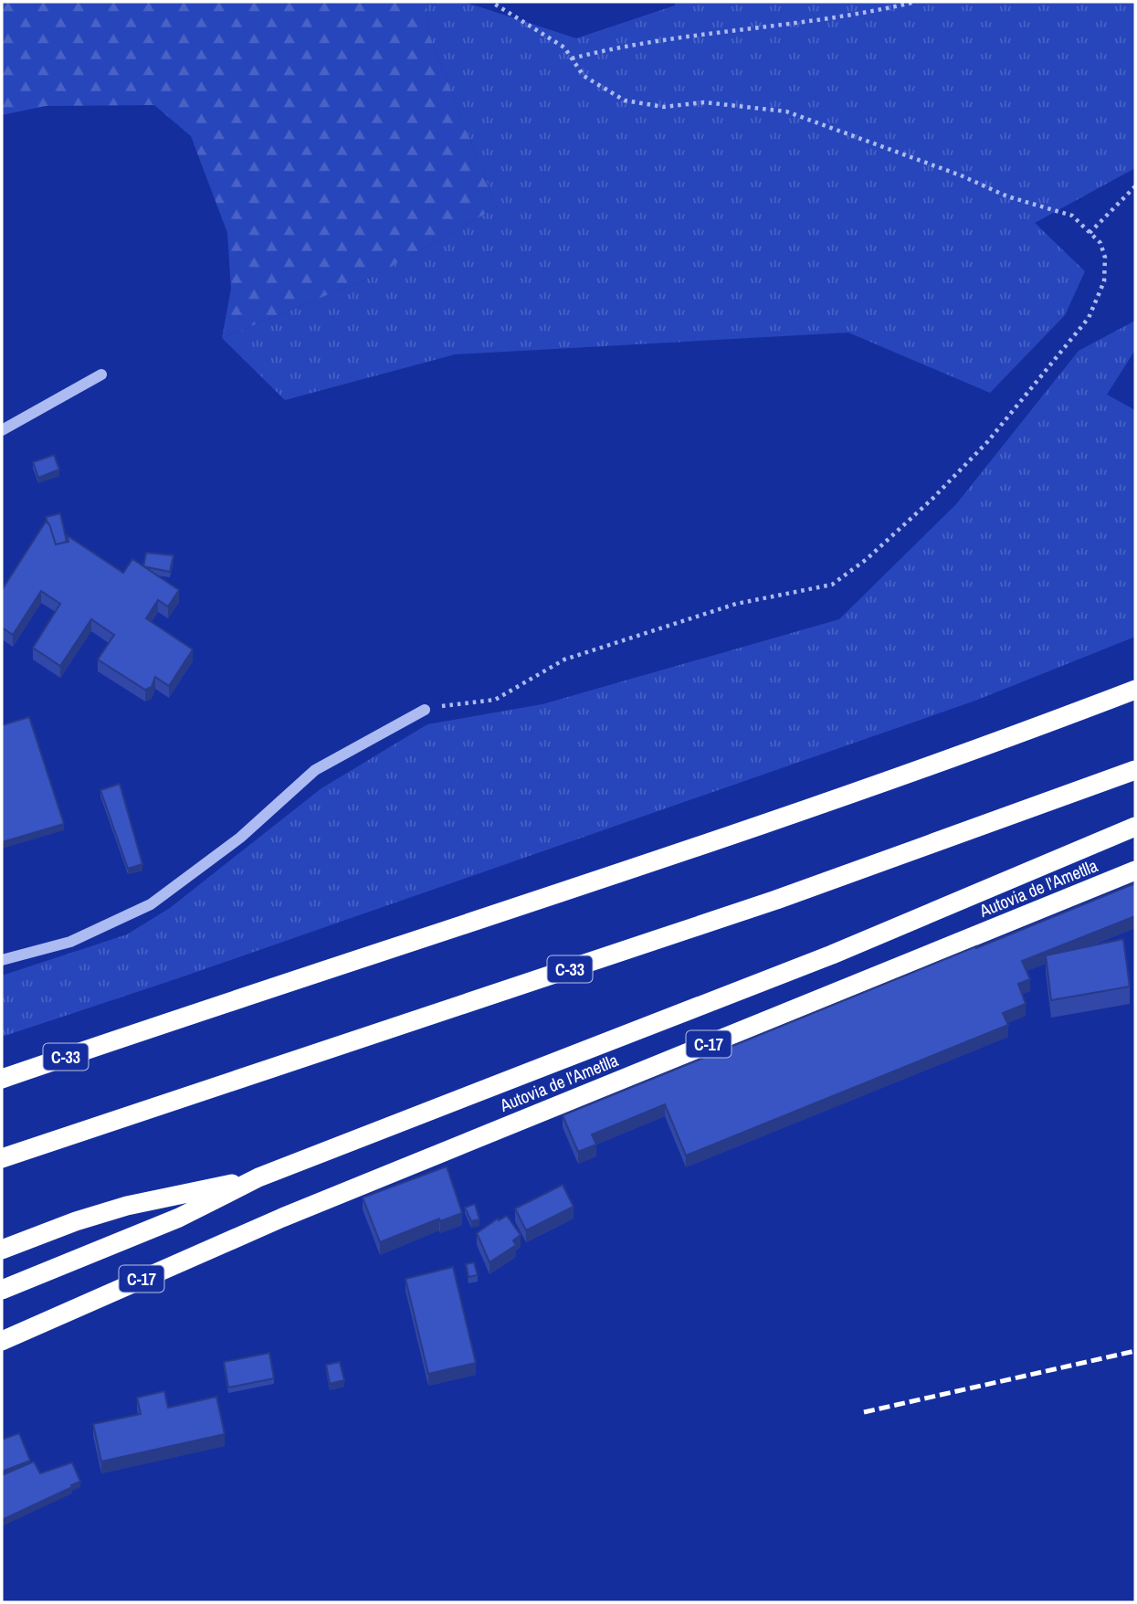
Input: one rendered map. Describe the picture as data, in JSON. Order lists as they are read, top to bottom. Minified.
{"streets":{"highway":["Autovia de l'Ametlla","C-33","C-17"]}}
